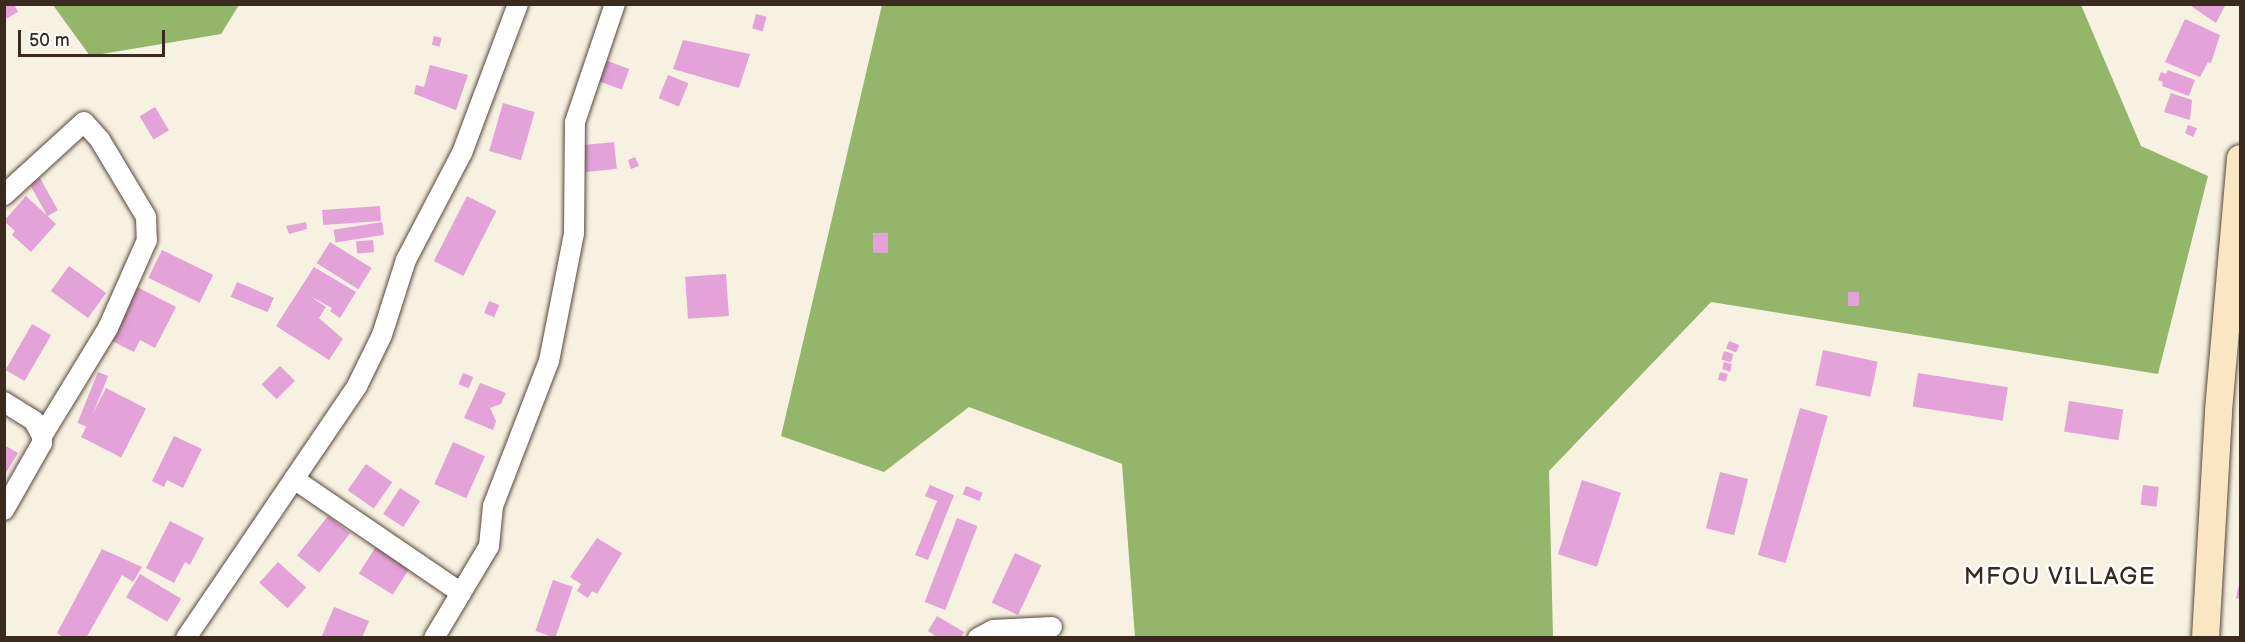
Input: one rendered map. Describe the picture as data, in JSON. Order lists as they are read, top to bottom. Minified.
{"districts":["MFOU VILLAGE"],"scale_bar":"50 m"}
